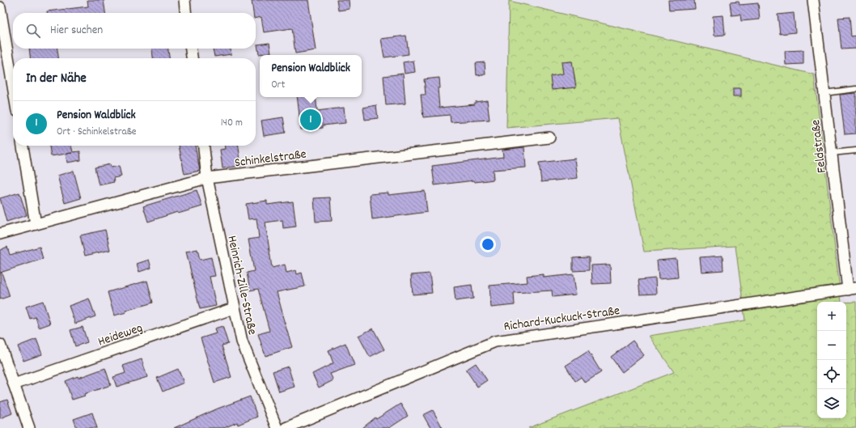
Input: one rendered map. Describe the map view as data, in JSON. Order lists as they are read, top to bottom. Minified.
{"streets":{"street":["Feldstraße","Schinkelstraße","Heinrich-Zille-Straße","Richard-Kuckuck-Straße","Heideweg"]},"crossings":[["Feldstraße","Richard-Kuckuck-Straße"],["Schinkelstraße","Heinrich-Zille-Straße"],["Heinrich-Zille-Straße","Heideweg"]],"page":{"search":"Hier suchen","popup":["Pension Waldblick","Ort"],"heading":"In der Nähe","list":[{"mark":"1","name":"Pension Waldblick","note":"Ort · Schinkelstraße","value":"140 m"}],"pins":"1","map_buttons":["+","−"]}}
